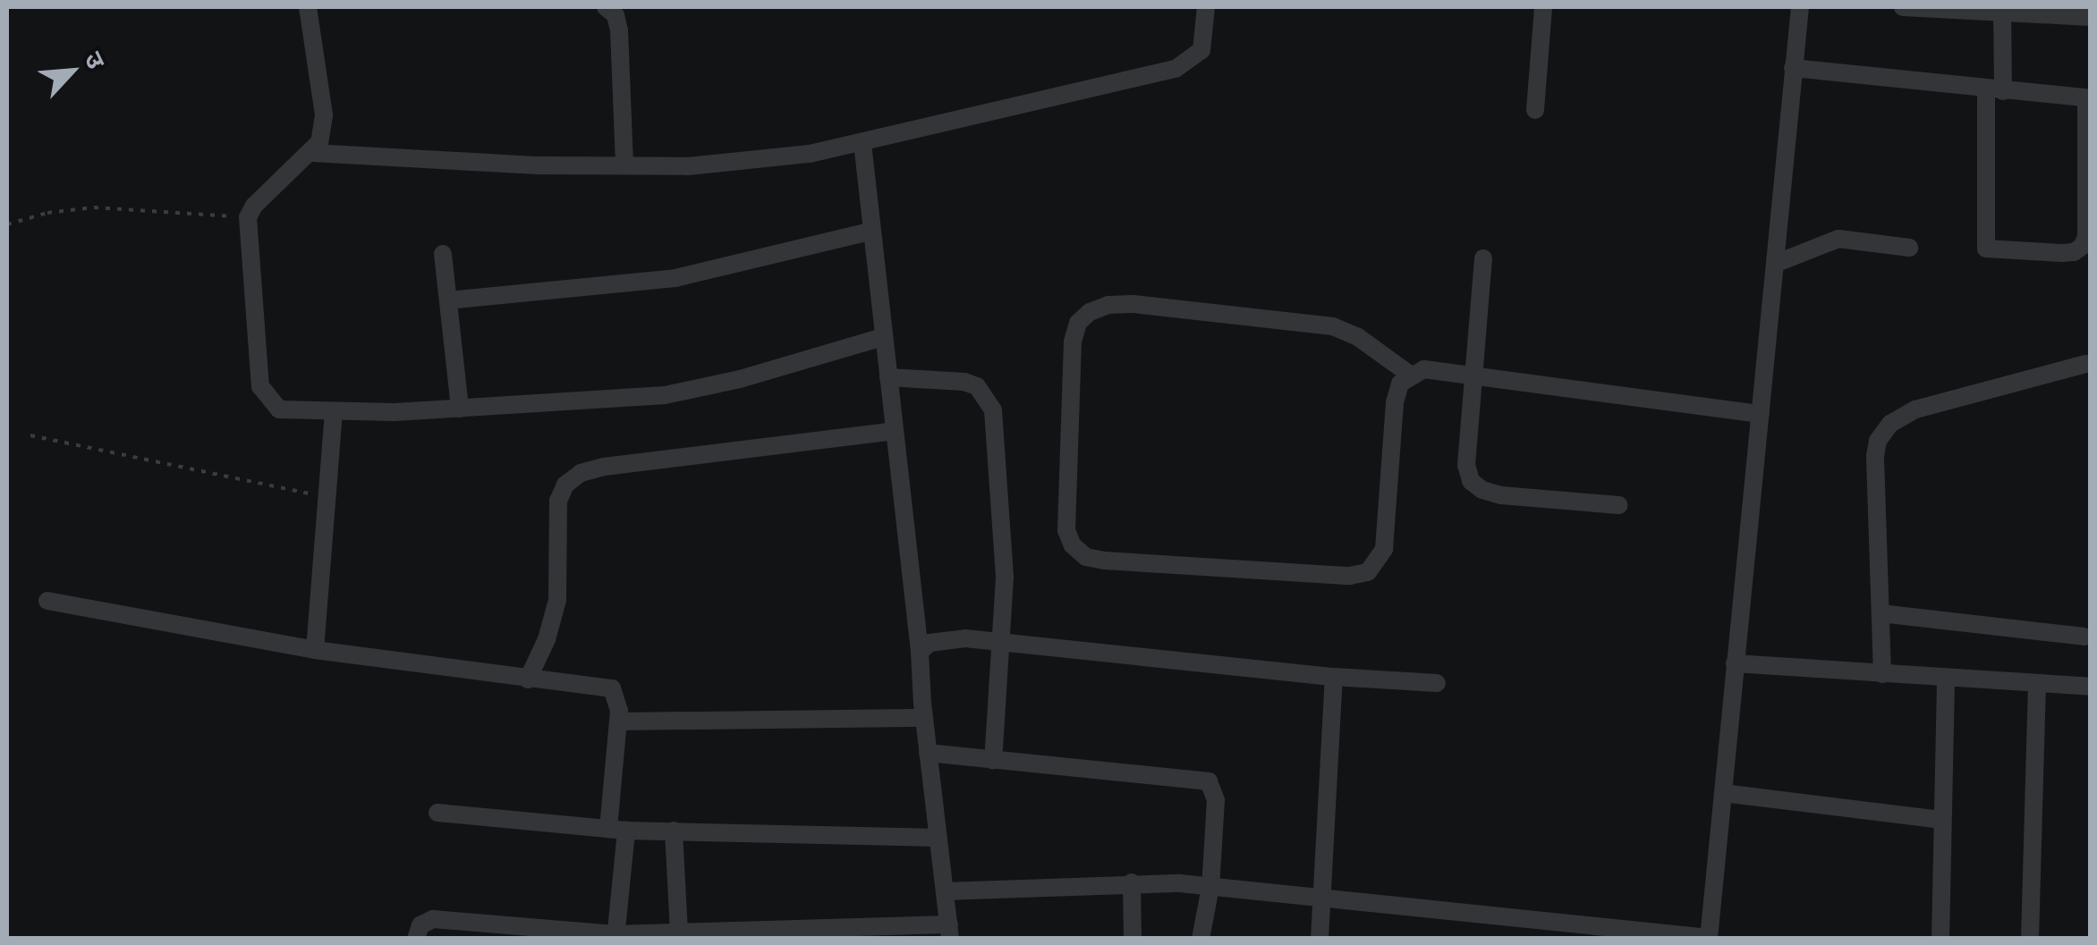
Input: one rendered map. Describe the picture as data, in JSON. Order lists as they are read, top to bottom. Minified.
{"north":"top right"}
